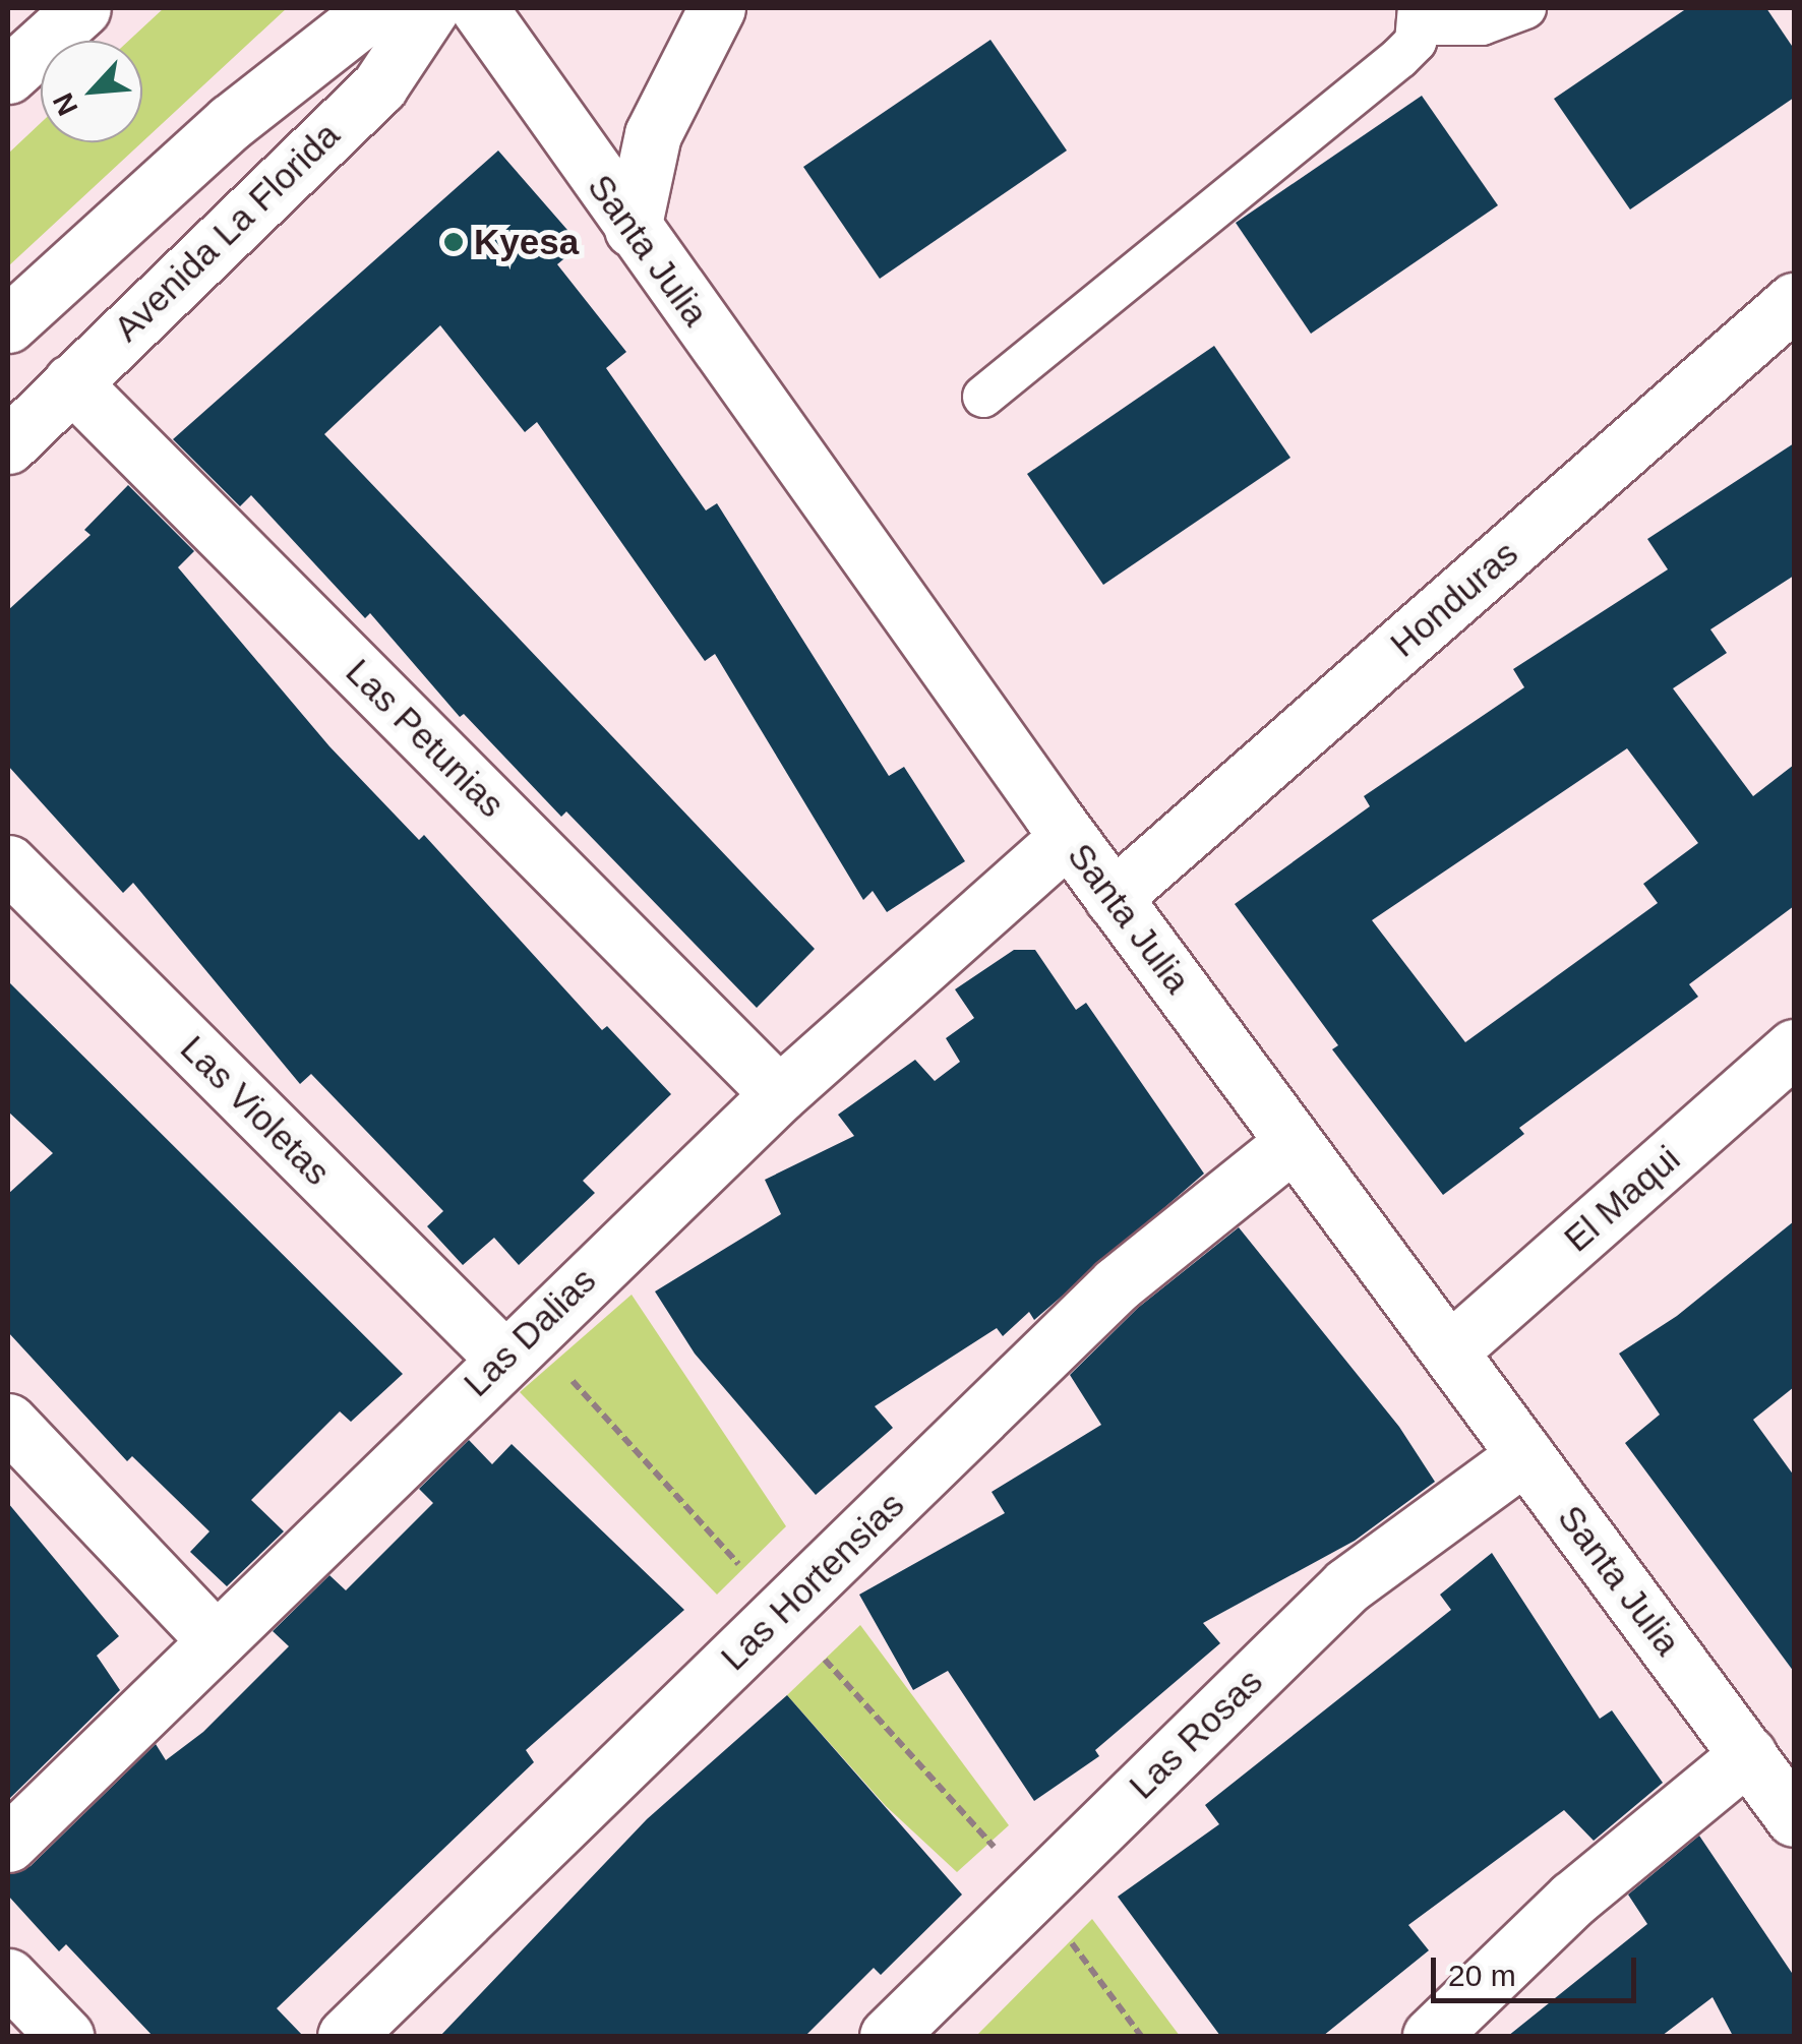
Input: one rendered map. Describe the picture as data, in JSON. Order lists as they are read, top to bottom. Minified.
{"streets":{"street":["Avenida La Florida","Santa Julia","Honduras","Las Petunias","Las Violetas","El Maqui","Las Dalias","Las Hortensias","Las Rosas"]},"crossings":[["Avenida La Florida","Las Petunias"],["Santa Julia","Honduras"],["Santa Julia","El Maqui"],["Santa Julia","Las Dalias"],["Santa Julia","Las Hortensias"],["Santa Julia","Las Rosas"],["Las Petunias","Las Dalias"],["Las Violetas","Las Dalias"]],"places":["Kyesa"],"scale_bar":"20 m","north":"bottom left"}
